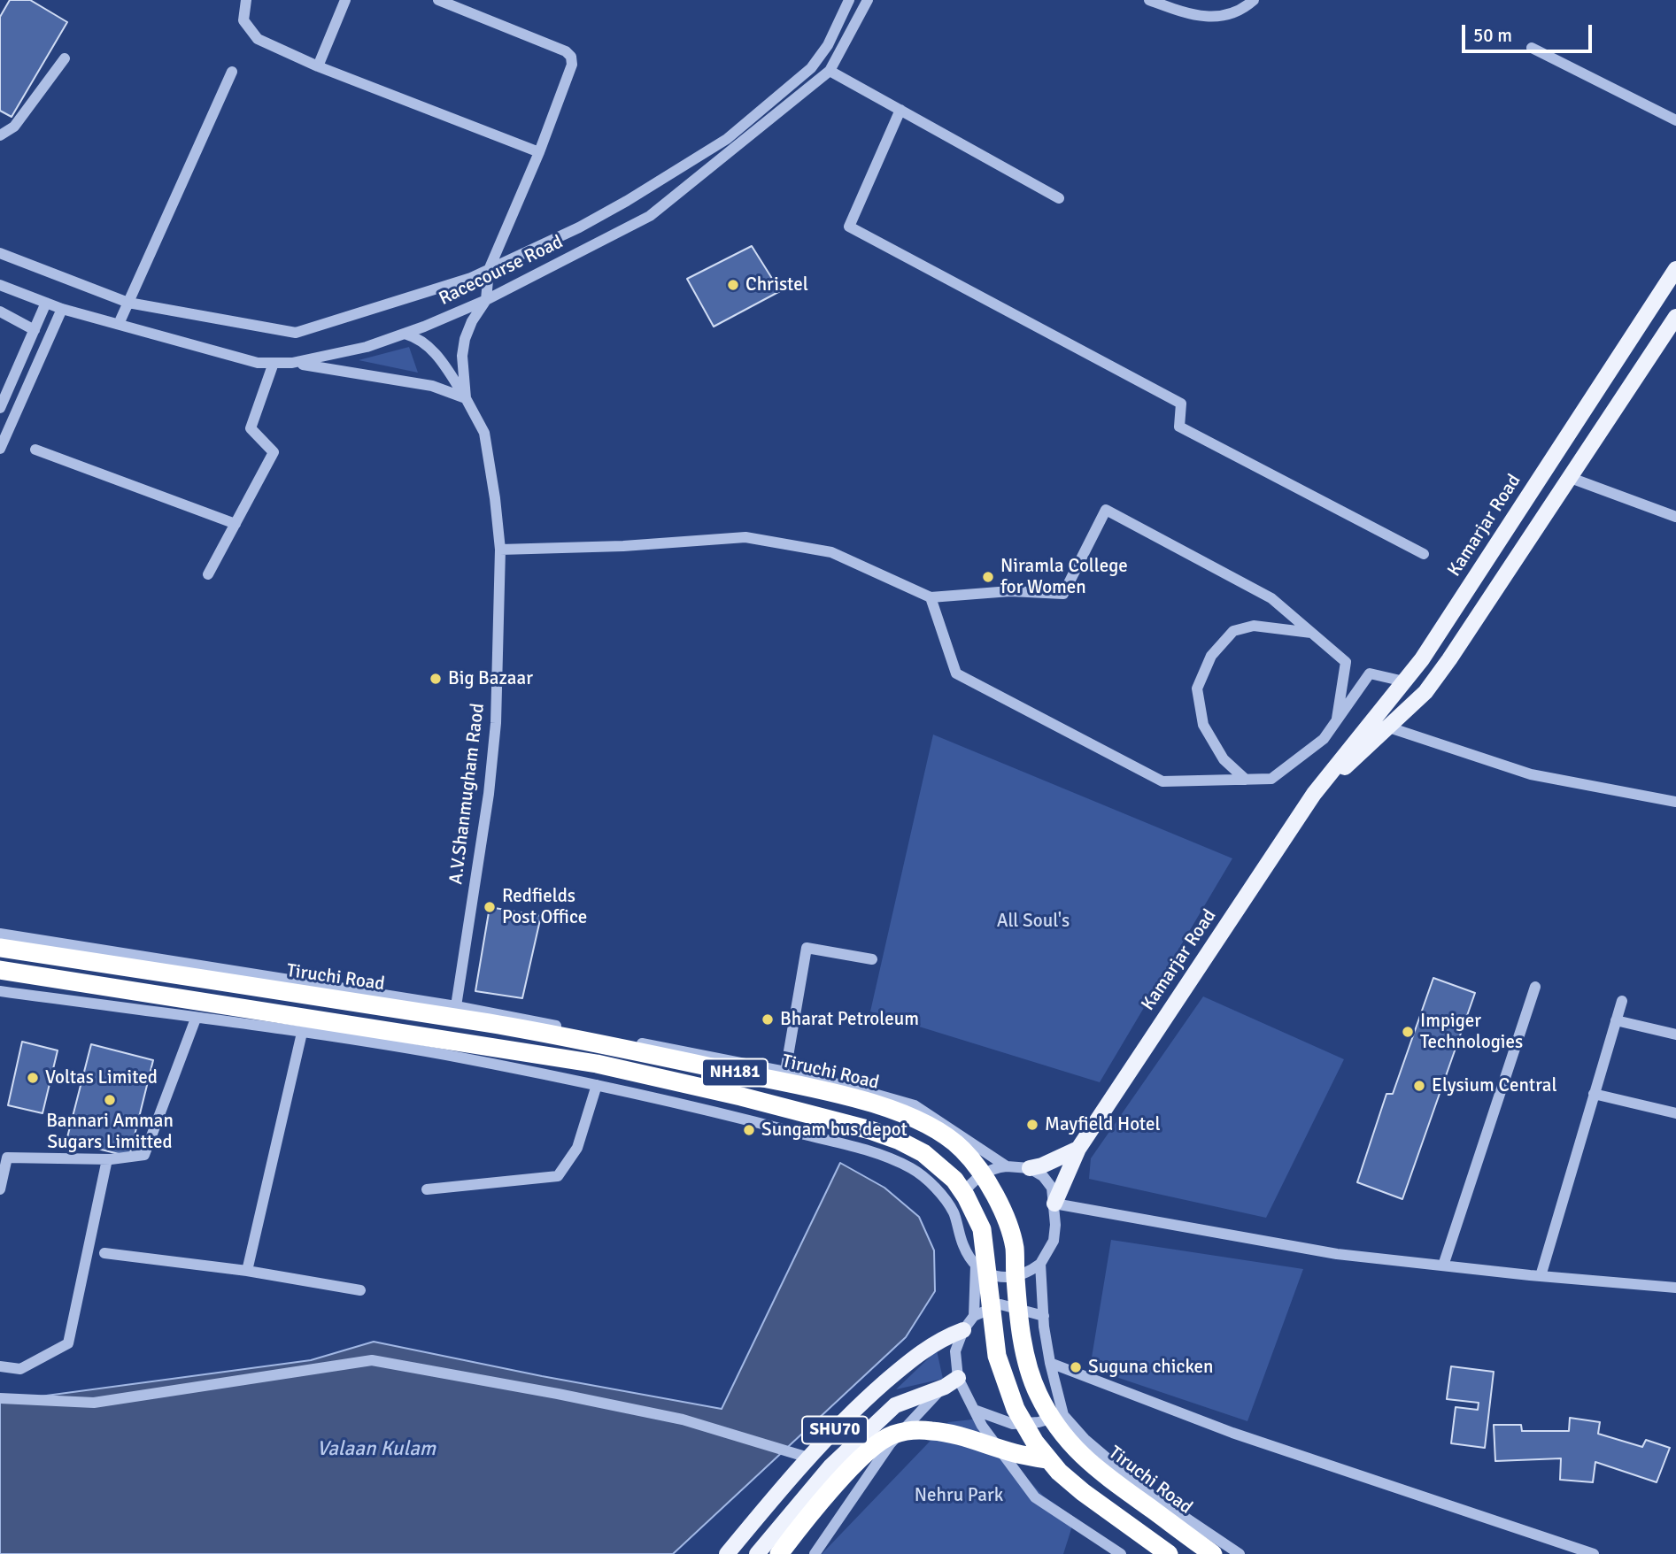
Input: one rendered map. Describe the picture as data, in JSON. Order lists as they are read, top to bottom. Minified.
{"streets":{"highway":["Tiruchi Road","NH181"],"main road":["Kamarjar Road","SHU70"],"street":["Racecourse Road","A.V.Shanmugham Raod"]},"crossings":[["Racecourse Road","A.V.Shanmugham Raod"],["Kamarjar Road","NH181"]],"water":["Valaan Kulam"],"parks":["All Soul's","Nehru Park"],"places":["Christel","Niramla College for Women","Big Bazaar","Redfields Post Office","Bharat Petroleum","Impiger Technologies","Voltas Limited","Elysium Central","Bannari Amman Sugars Limitted","Mayfield Hotel","Sungam bus depot","Suguna chicken"],"scale_bar":"50 m"}
